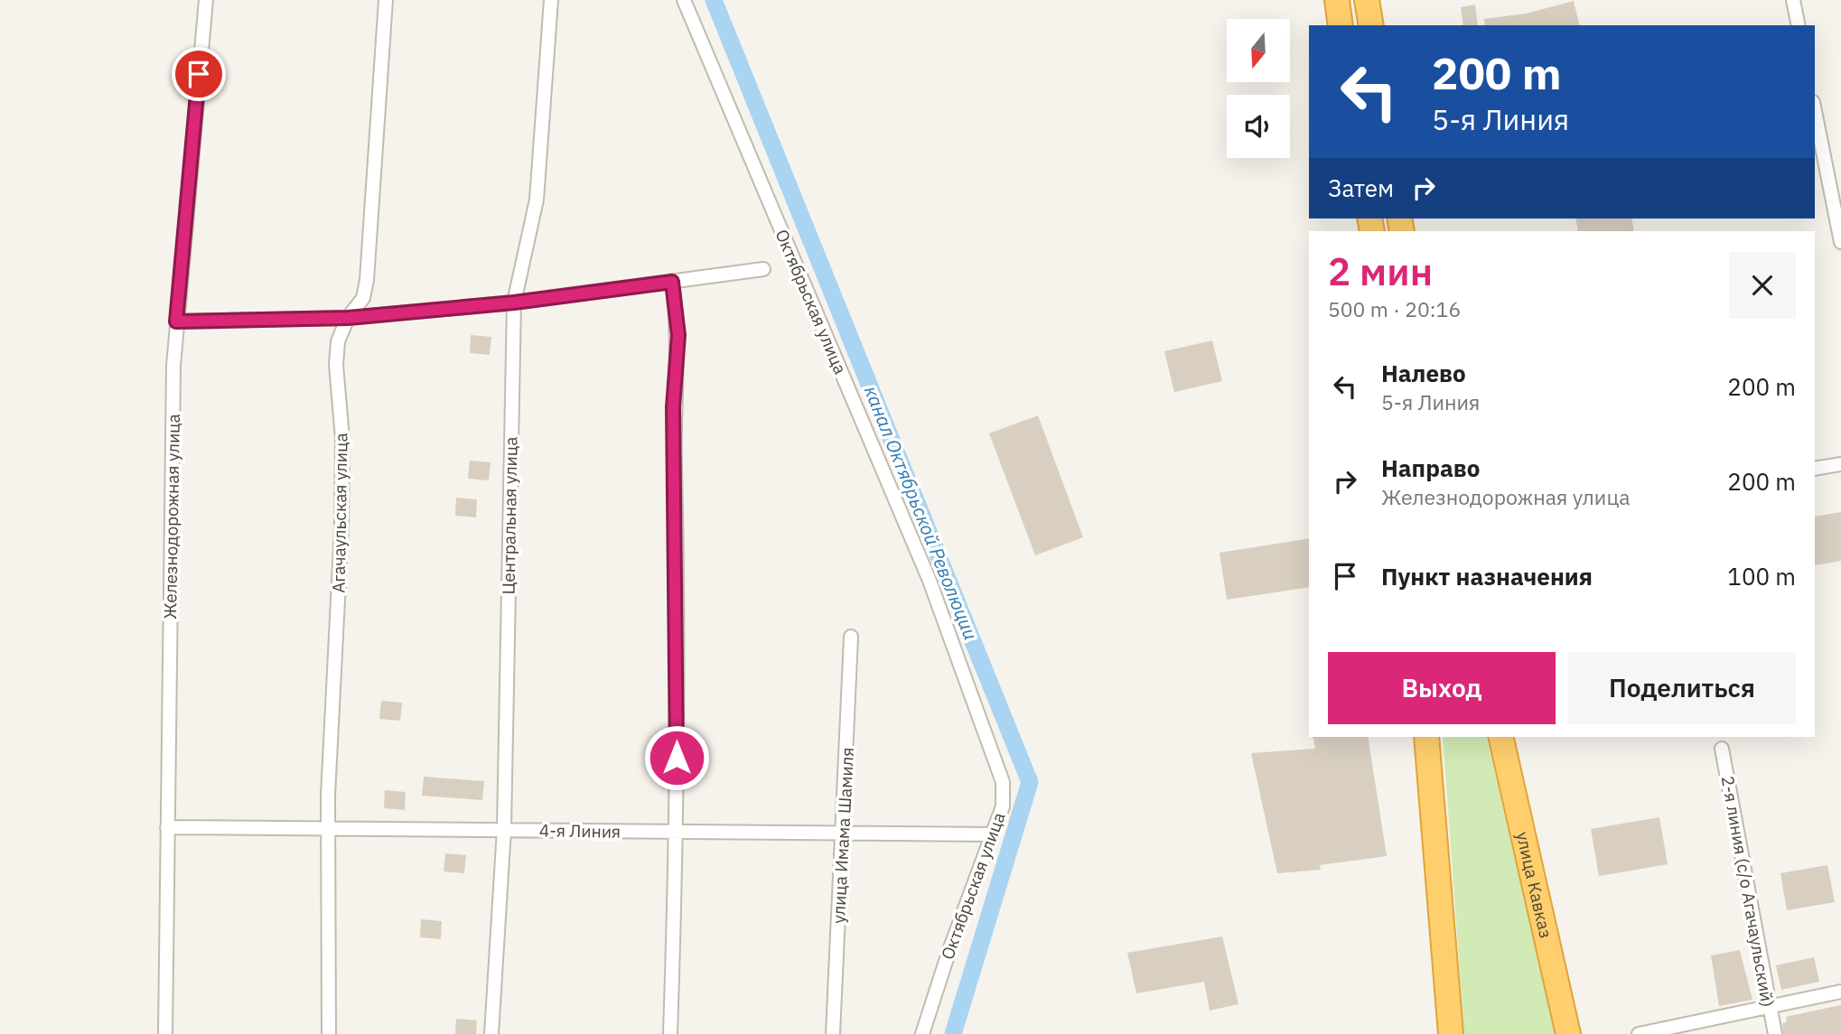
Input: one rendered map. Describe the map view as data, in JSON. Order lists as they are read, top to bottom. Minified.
{"streets":{"highway":["улица Кавказ"],"street":["Октябрьская улица","Агачаульская улица","Центральная улица","Железнодорожная улица","4-я Линия","улица Имама Шамиля","2-я линия (с/о Агачаульский)"]},"crossings":[["Октябрьская улица","4-я Линия"],["Агачаульская улица","4-я Линия"],["Центральная улица","4-я Линия"],["Железнодорожная улица","4-я Линия"],["4-я Линия","улица Имама Шамиля"]],"water":["канал Октябрьской Революции"],"north":"bottom","page":{"turn":["200 m","5-я Линия"],"then":"Затем","heading":["2 мин","500 m · 20:16"],"list":[{"name":"Налево","note":"5-я Линия","value":"200 m"},{"name":"Направо","note":"Железнодорожная улица","value":"200 m"},{"name":"Пункт назначения","value":"100 m"}],"buttons":["Выход","Поделиться"]}}
